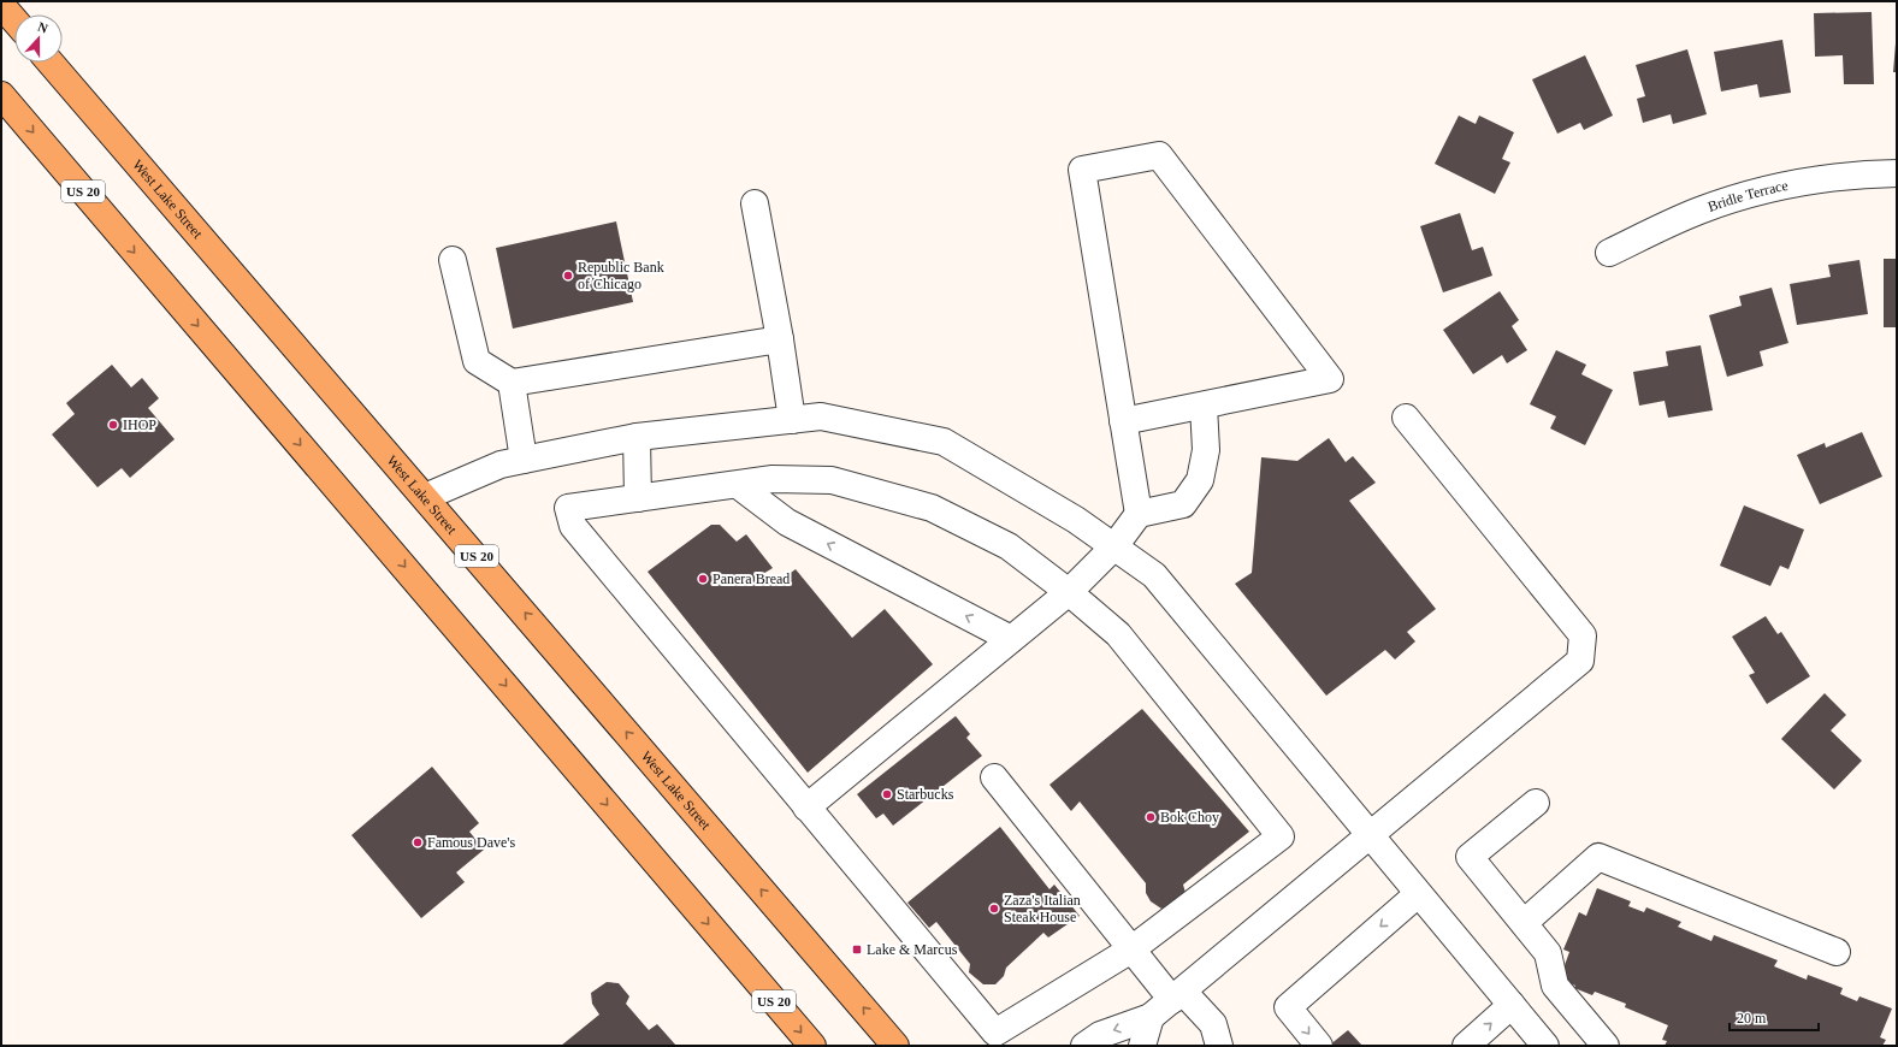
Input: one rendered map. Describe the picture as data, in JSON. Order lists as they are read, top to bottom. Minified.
{"streets":{"main road":["US 20","West Lake Street"],"street":["Bridle Terrace"]},"places":{"other":["Republic Bank of Chicago","IHOP","Panera Bread","Starbucks","Bok Choy","Famous Dave's","Zaza's Italian Steak House"],"transit":["Lake & Marcus"]},"scale_bar":"20 m","north":"top"}
